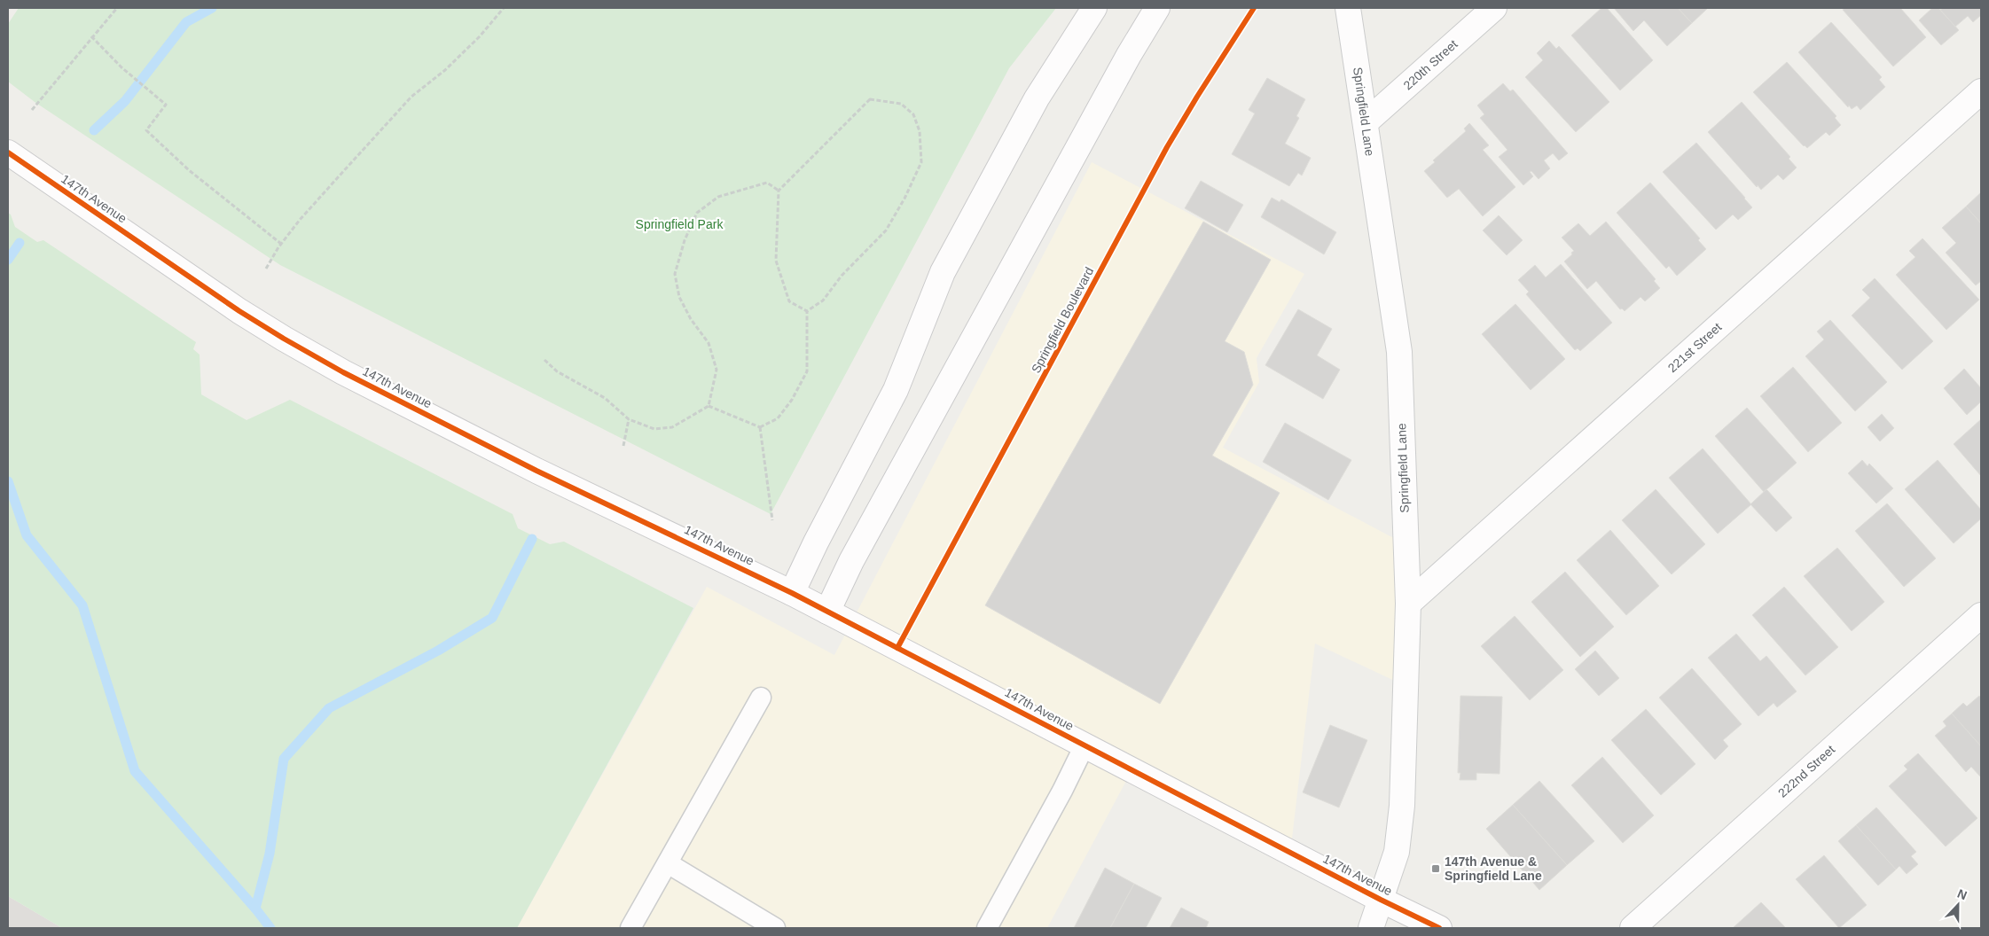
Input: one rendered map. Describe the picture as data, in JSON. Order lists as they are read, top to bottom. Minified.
{"streets":{"street":["220th Street","Springfield Lane","147th Avenue","221st Street","222nd Street"],"cycle path":["Springfield Boulevard"]},"crossings":[["220th Street","Springfield Lane"],["Springfield Lane","147th Avenue"],["Springfield Lane","221st Street"]],"parks":["Springfield Park"],"places":{"transit":["147th Avenue & Springfield Lane"]},"north":"top"}
